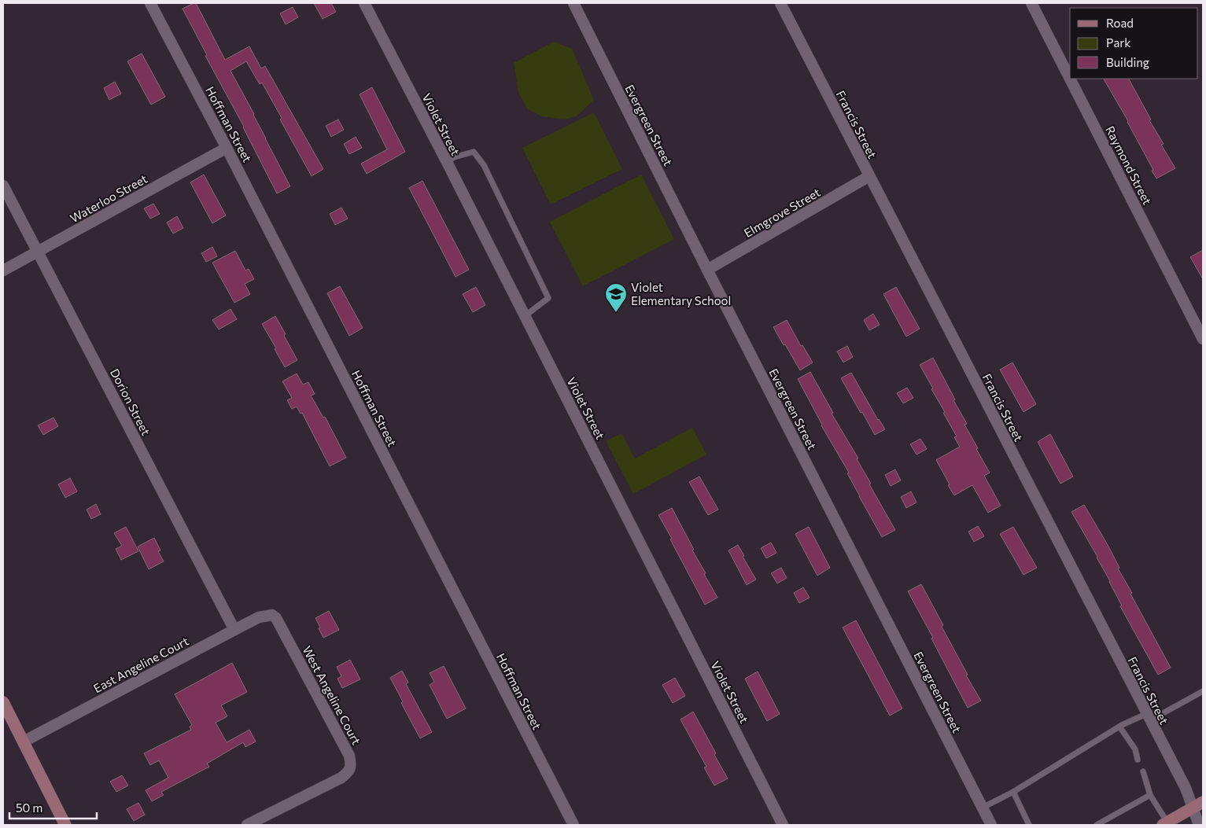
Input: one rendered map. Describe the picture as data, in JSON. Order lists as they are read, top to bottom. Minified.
{"streets":{"street":["Hoffman Street","Violet Street","Francis Street","Evergreen Street","Raymond Street","Waterloo Street","Elmgrove Street","Dorion Street","East Angeline Court","West Angeline Court"]},"crossings":[["Hoffman Street","Waterloo Street"],["Francis Street","Elmgrove Street"],["Evergreen Street","Elmgrove Street"],["Waterloo Street","Dorion Street"],["Dorion Street","East Angeline Court"],["East Angeline Court","West Angeline Court"]],"places":{"school or university":["Violet Elementary School"]},"legend":["Road","Park","Building"],"scale_bar":"50 m"}
